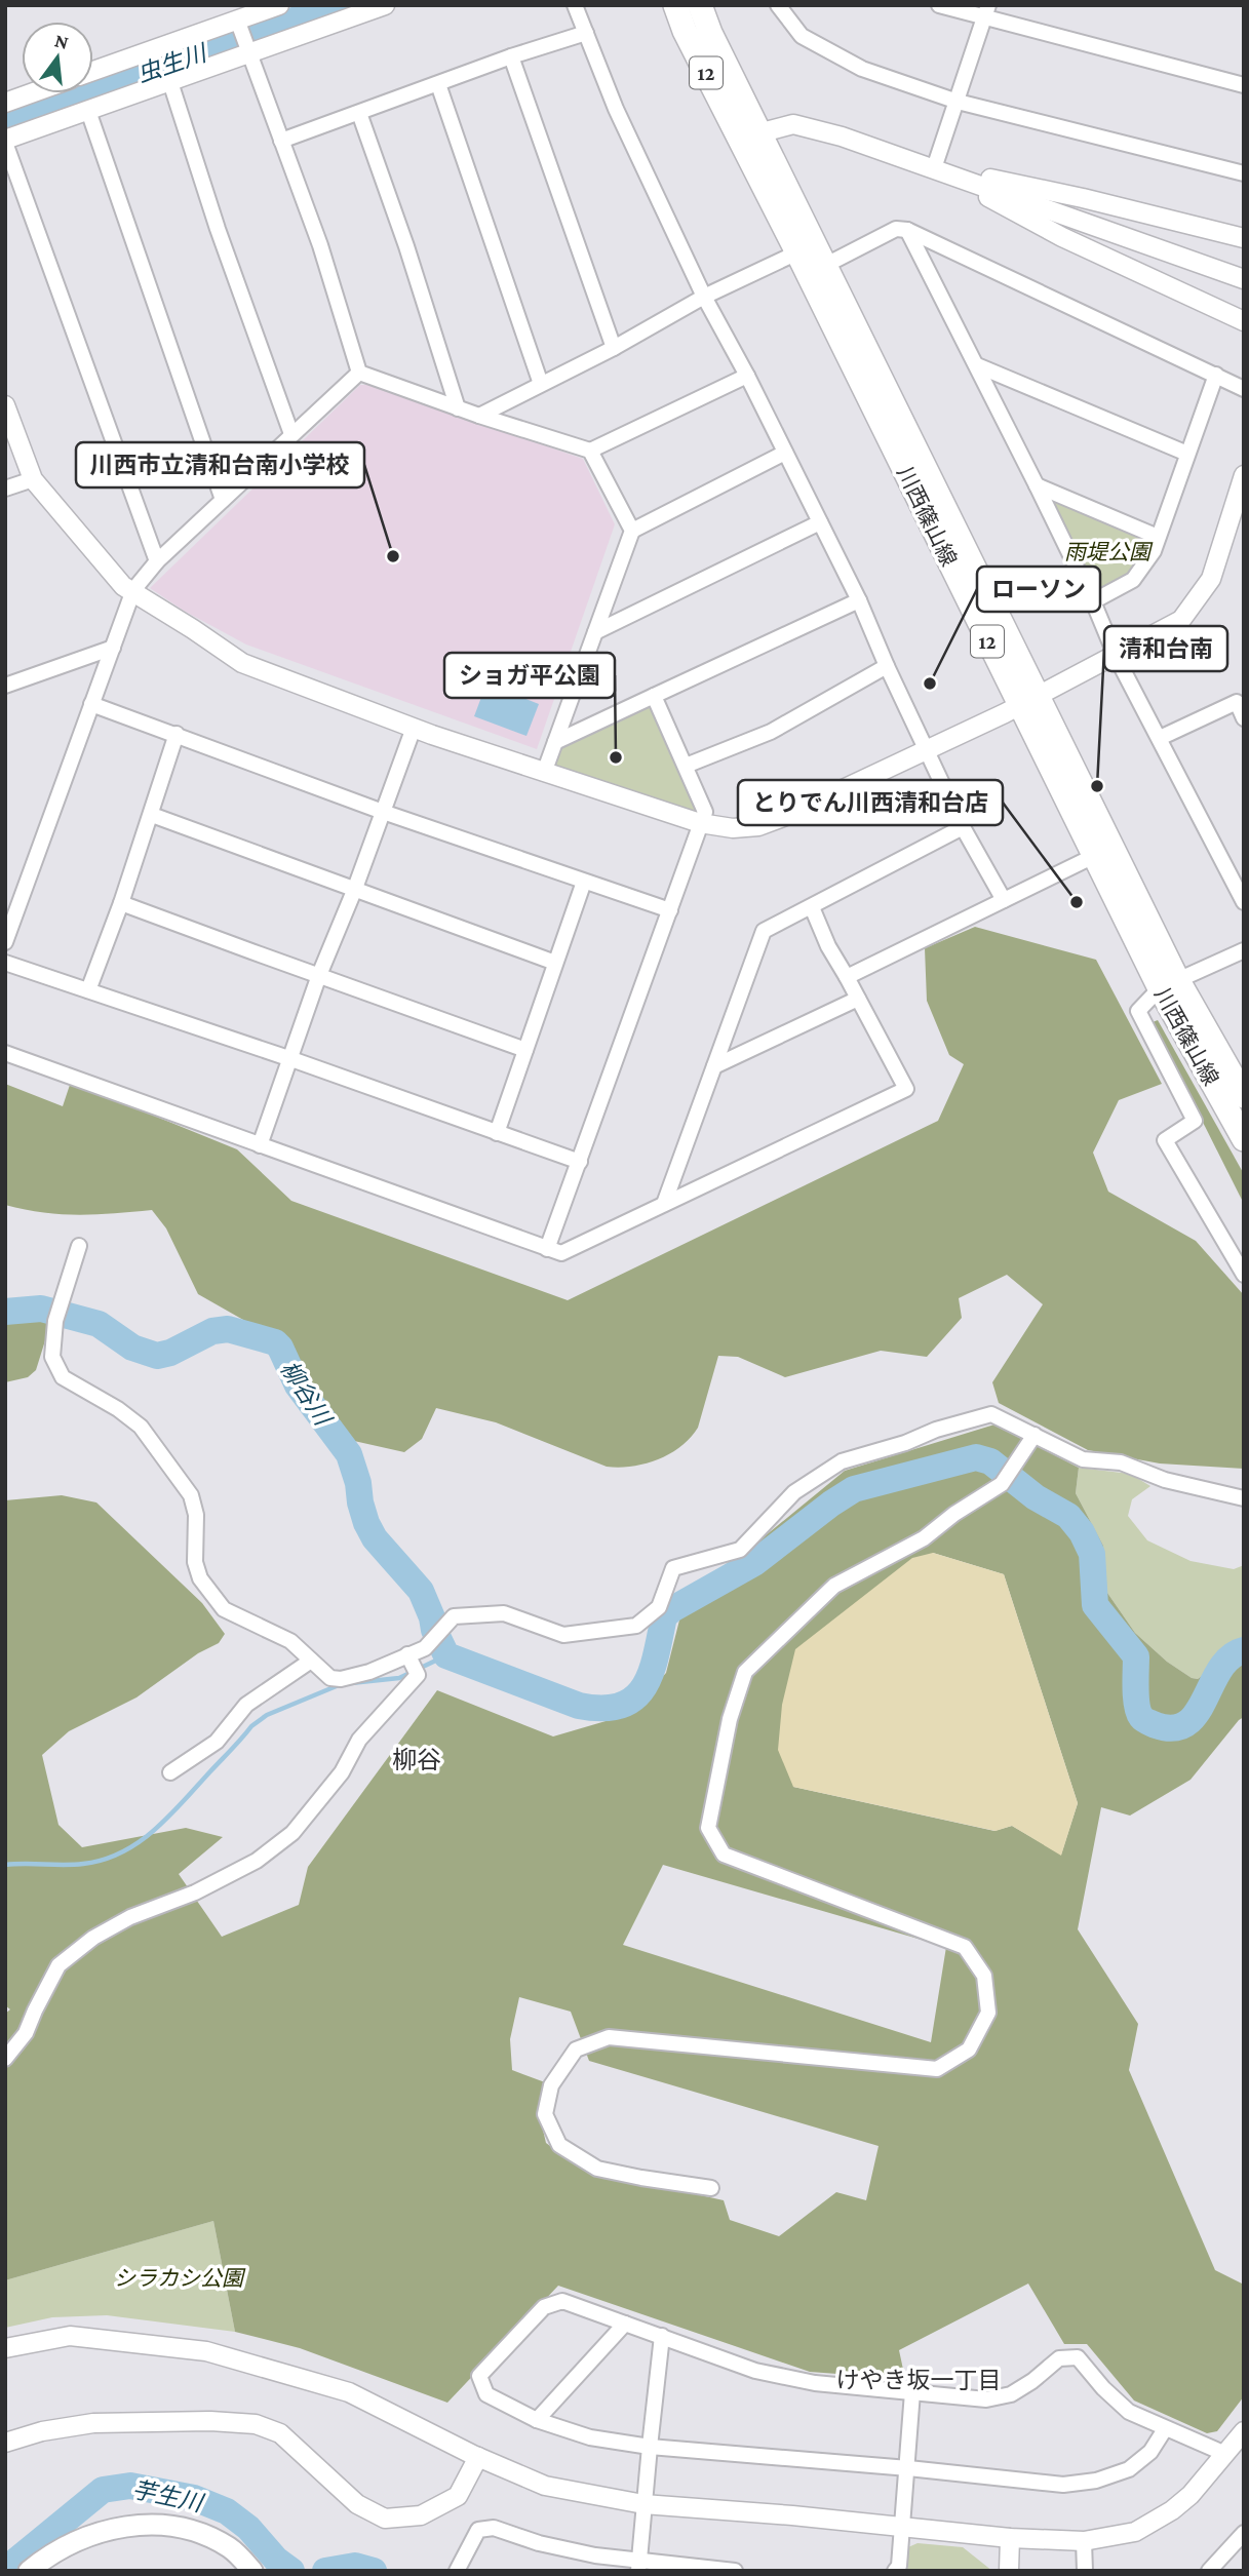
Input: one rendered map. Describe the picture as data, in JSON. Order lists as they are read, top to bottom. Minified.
{"streets":{"main road":["12","川西篠山線"]},"districts":["柳谷","けやき坂一丁目"],"water":["虫生川","柳谷川","芋生川"],"parks":["雨堤公園","シラカシ公園"],"places":["川西市立清和台南小学校","ローソン","ショガ平公園","清和台南","とりでん川西清和台店"],"north":"top"}
